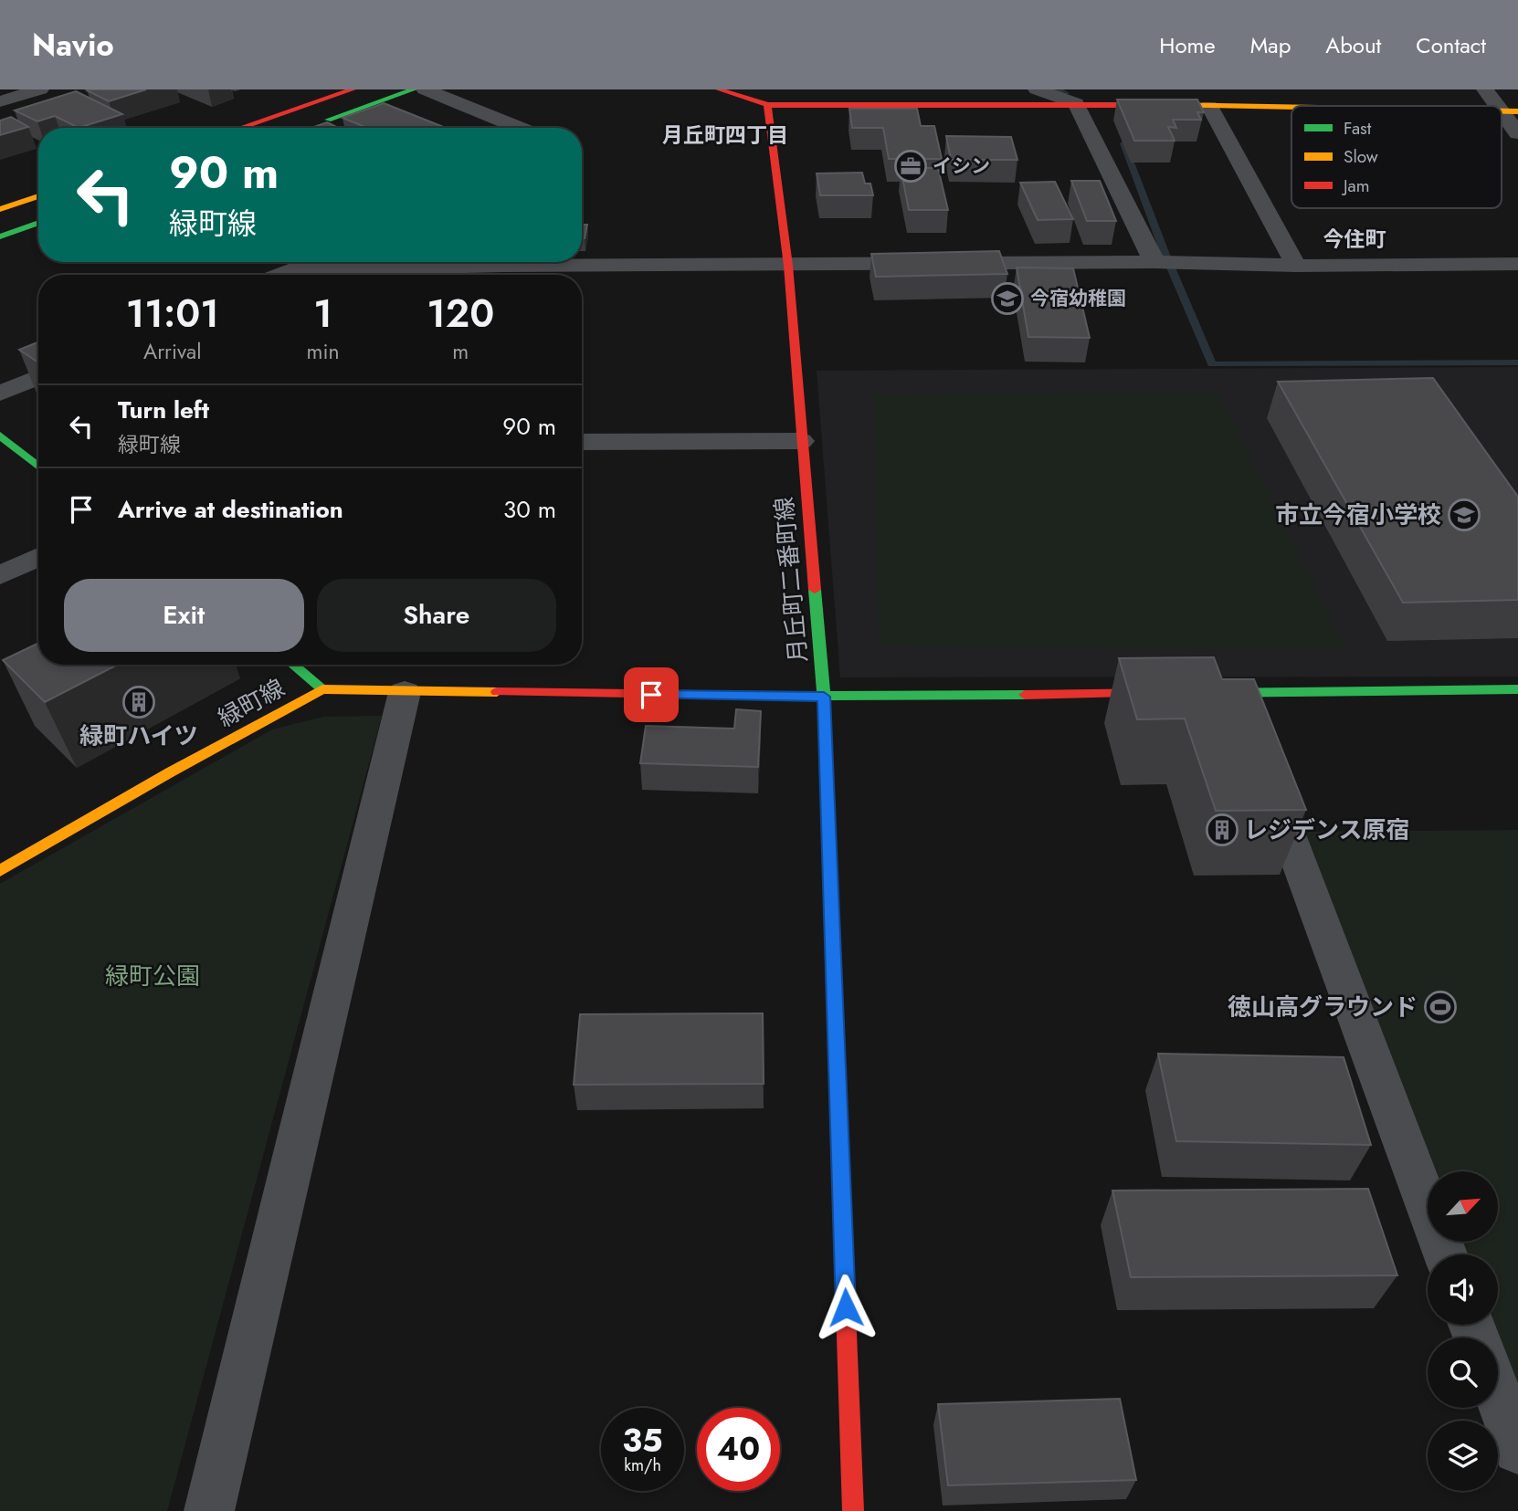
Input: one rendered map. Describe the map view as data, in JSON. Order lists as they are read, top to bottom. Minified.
{"streets":{"street":["月丘町二番町線","緑町線"]},"crossings":[["月丘町二番町線","緑町線"]],"districts":["月丘町四丁目","今住町"],"parks":["緑町公園"],"places":{"office":["イシン"],"school or university":["今宿幼稚園","市立今宿小学校"],"building":["緑町ハイツ","レジデンス原宿"],"sports":["徳山高グラウンド"]},"legend":["Fast","Slow","Jam"],"north":"top right","page":{"header":"Navio","nav":["Home","Map","About","Contact"],"turn":["90 m","緑町線"],"eta":["11:01","Arrival","1","min","120","m"],"list":[{"name":"Turn left","note":"緑町線","value":"90 m"},{"name":"Arrive at destination","value":"30 m"}],"buttons":["Exit","Share"],"speed":"35 km/h","limit":"40"}}
